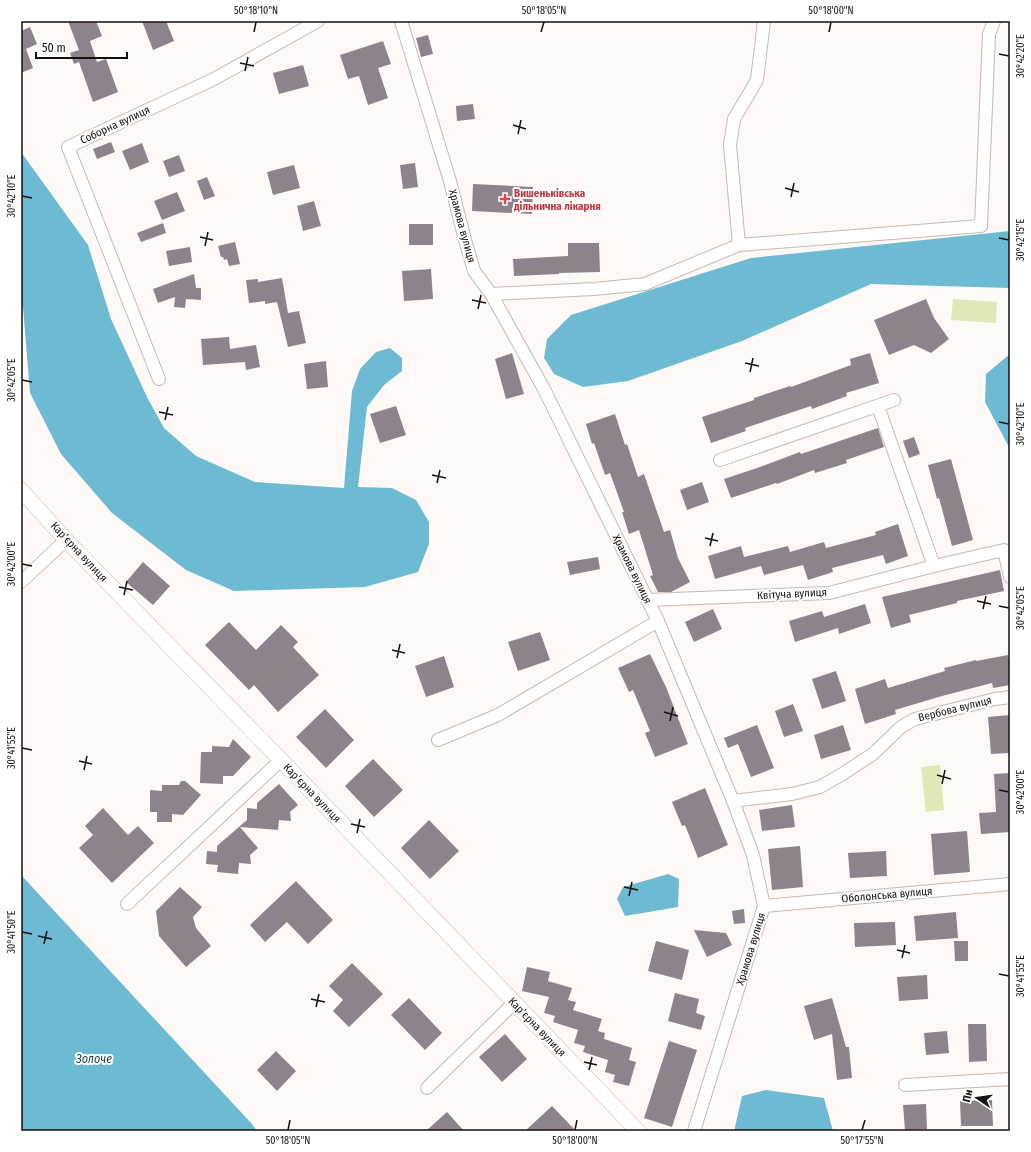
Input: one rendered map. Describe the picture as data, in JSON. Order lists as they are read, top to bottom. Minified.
{"streets":{"street":["Соборна вулиця","Храмова вулиця","Карʼєрна вулиця","Квітуча вулиця","Вербова вулиця","Оболонська вулиця"]},"crossings":[["Храмова вулиця","Квітуча вулиця"],["Храмова вулиця","Вербова вулиця"],["Храмова вулиця","Оболонська вулиця"]],"water":["Золоче"],"places":{"health":["Вишеньківська дільнична лікарня"]},"scale_bar":"50 m","north":"left","coordinates":["50°18'10\"N","50°18'05\"N","50°18'00\"N","30°42'20\"E","30°42'10\"E","30°42'15\"E","30°42'05\"E","30°42'00\"E","30°41'55\"E","30°41'50\"E","50°17'55\"N"]}
